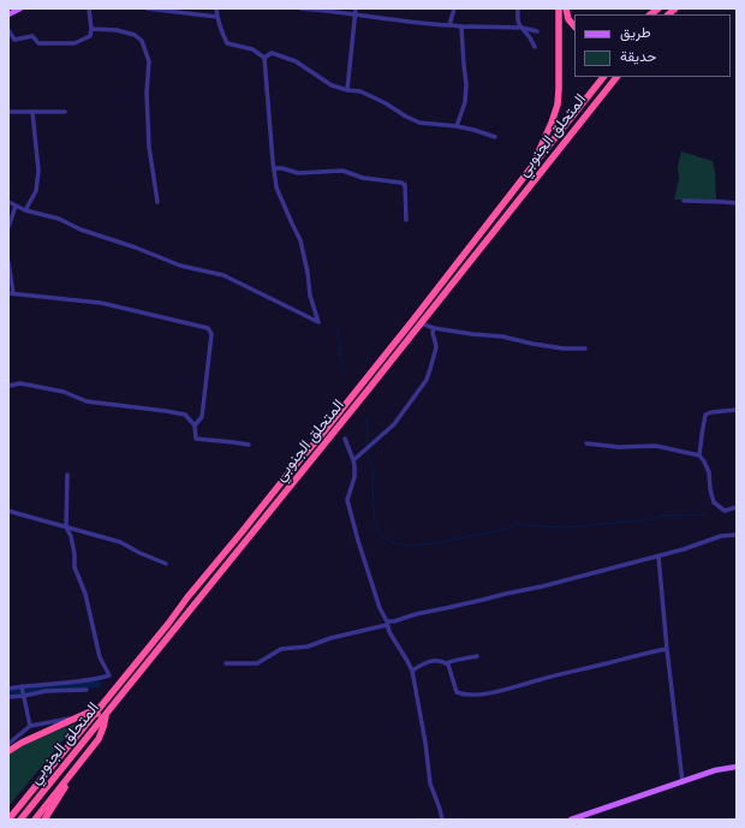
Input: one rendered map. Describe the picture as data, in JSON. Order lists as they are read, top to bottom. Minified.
{"streets":{"highway":["المتحلق الجنوبي"]},"legend":["طريق","حديقة"]}
